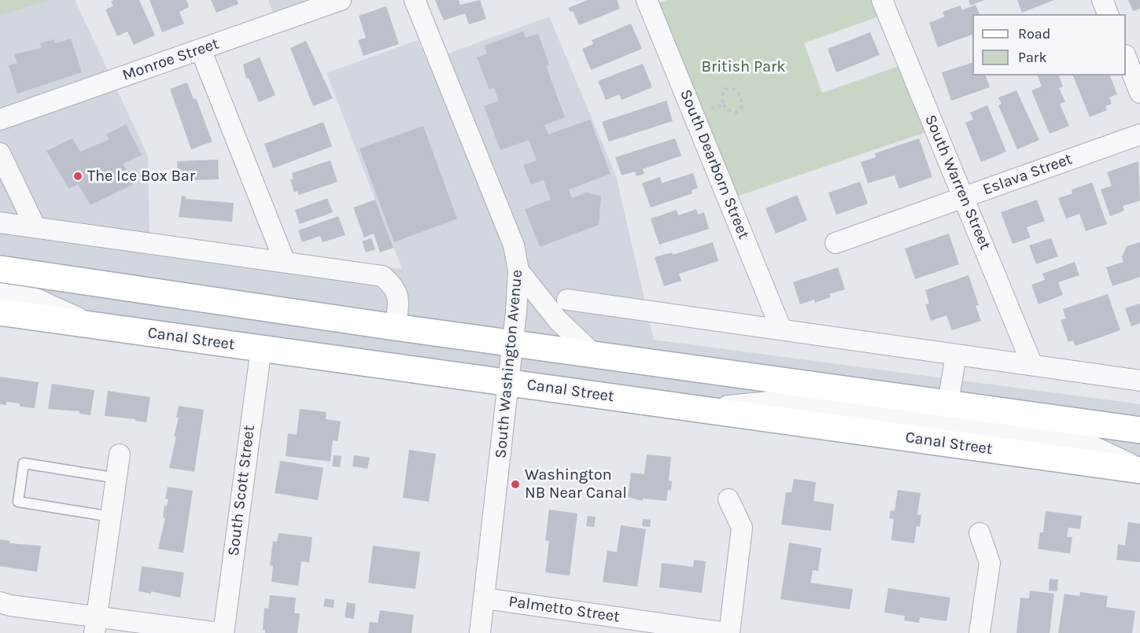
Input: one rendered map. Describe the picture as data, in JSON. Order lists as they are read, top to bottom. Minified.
{"streets":{"main road":["Canal Street"],"street":["Monroe Street","South Dearborn Street","Eslava Street","South Warren Street","South Washington Avenue","South Scott Street","Palmetto Street"]},"crossings":[["Eslava Street","South Warren Street"],["Canal Street","South Washington Avenue"],["Canal Street","South Scott Street"],["South Washington Avenue","Palmetto Street"]],"parks":["British Park"],"places":["The Ice Box Bar","Washington NB Near Canal"],"legend":["Road","Park"]}
